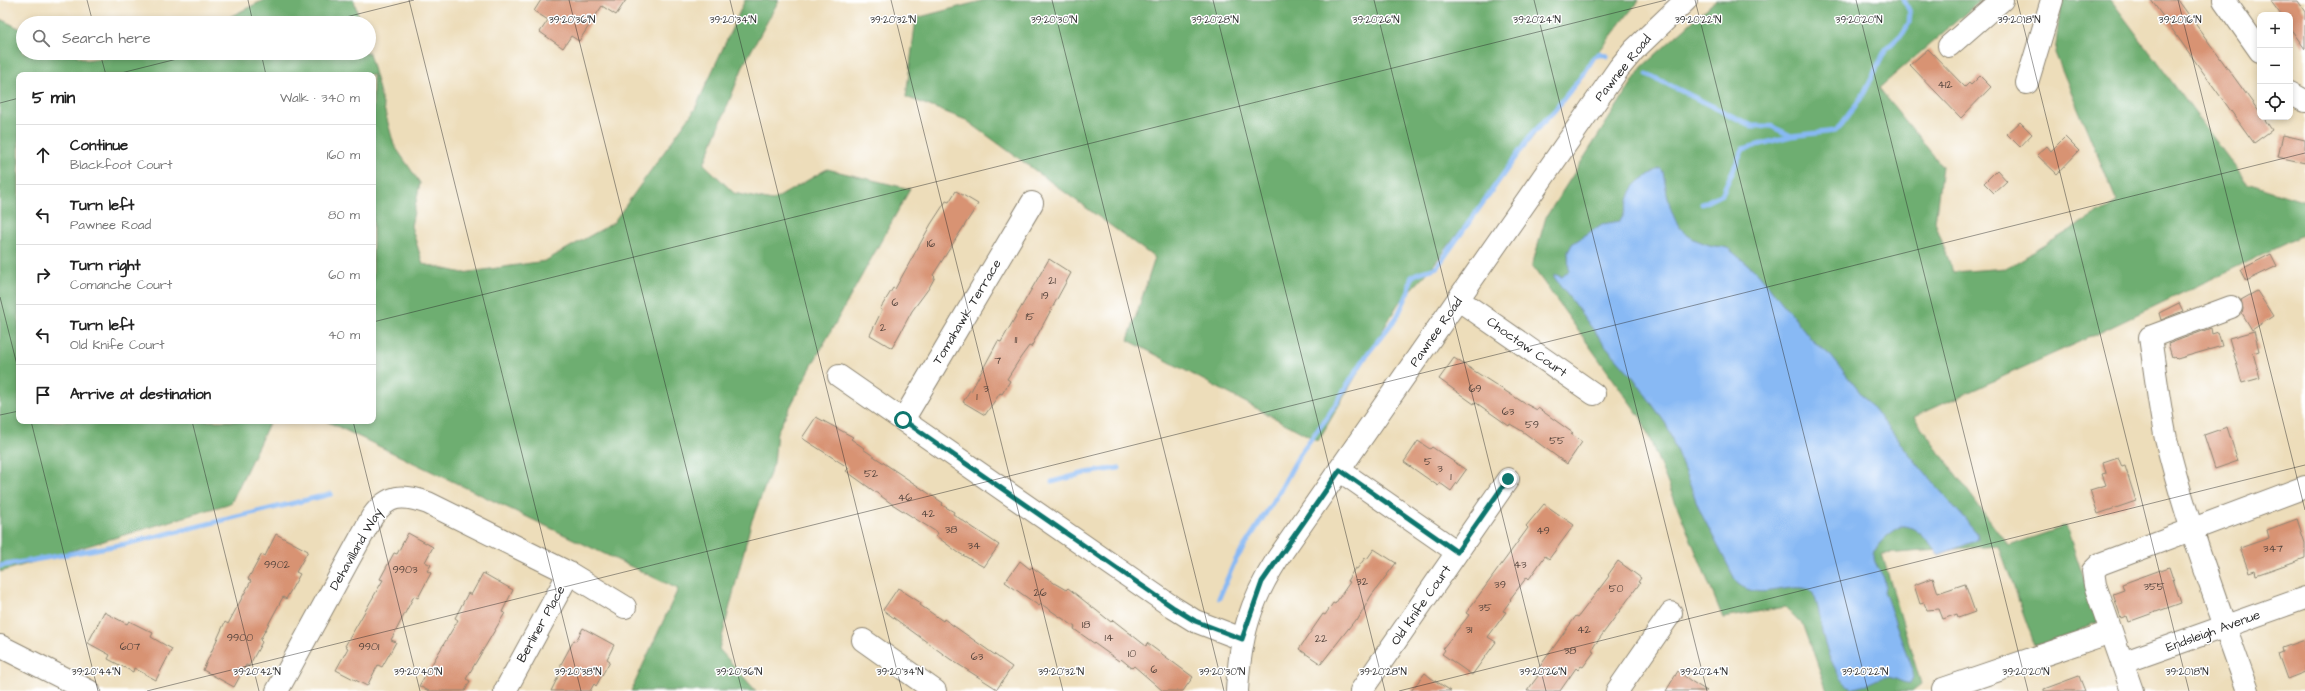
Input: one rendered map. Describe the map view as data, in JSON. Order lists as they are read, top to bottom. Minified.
{"streets":{"street":["Pawnee Road","Tomahawk Terrace","Choctaw Court","Dehavilland Way","Old Knife Court","Berliner Place","Endsleigh Avenue"]},"crossings":[["Pawnee Road","Choctaw Court"],["Dehavilland Way","Berliner Place"]],"house_numbers":["412","16","21","19","6","15","2","11","7","3","69","1","63","59","55","5","3","52","1","46","42","38","49","34","347","9902","43","9903","32","39","355","50","26","35","18","31","42","9900","14","22","607","9901","38","10","63","6"],"page":{"map_buttons":["+","−"],"search":"Search here","heading":["5 min","Walk · 340 m"],"list":[["Continue","Blackfoot Court","160 m"],["Turn left","Pawnee Road","80 m"],["Turn right","Comanche Court","60 m"],["Turn left","Old Knife Court","40 m"],"Arrive at destination"]},"coordinates":["39°20'32\"N","39°20'28\"N","39°20'26\"N","39°20'22\"N","39°20'20\"N","39°20'18\"N","39°20'36\"N","39°20'34\"N","39°20'30\"N","39°20'24\"N","39°20'16\"N","39°20'44\"N","39°20'42\"N","39°20'40\"N","39°20'38\"N"]}
